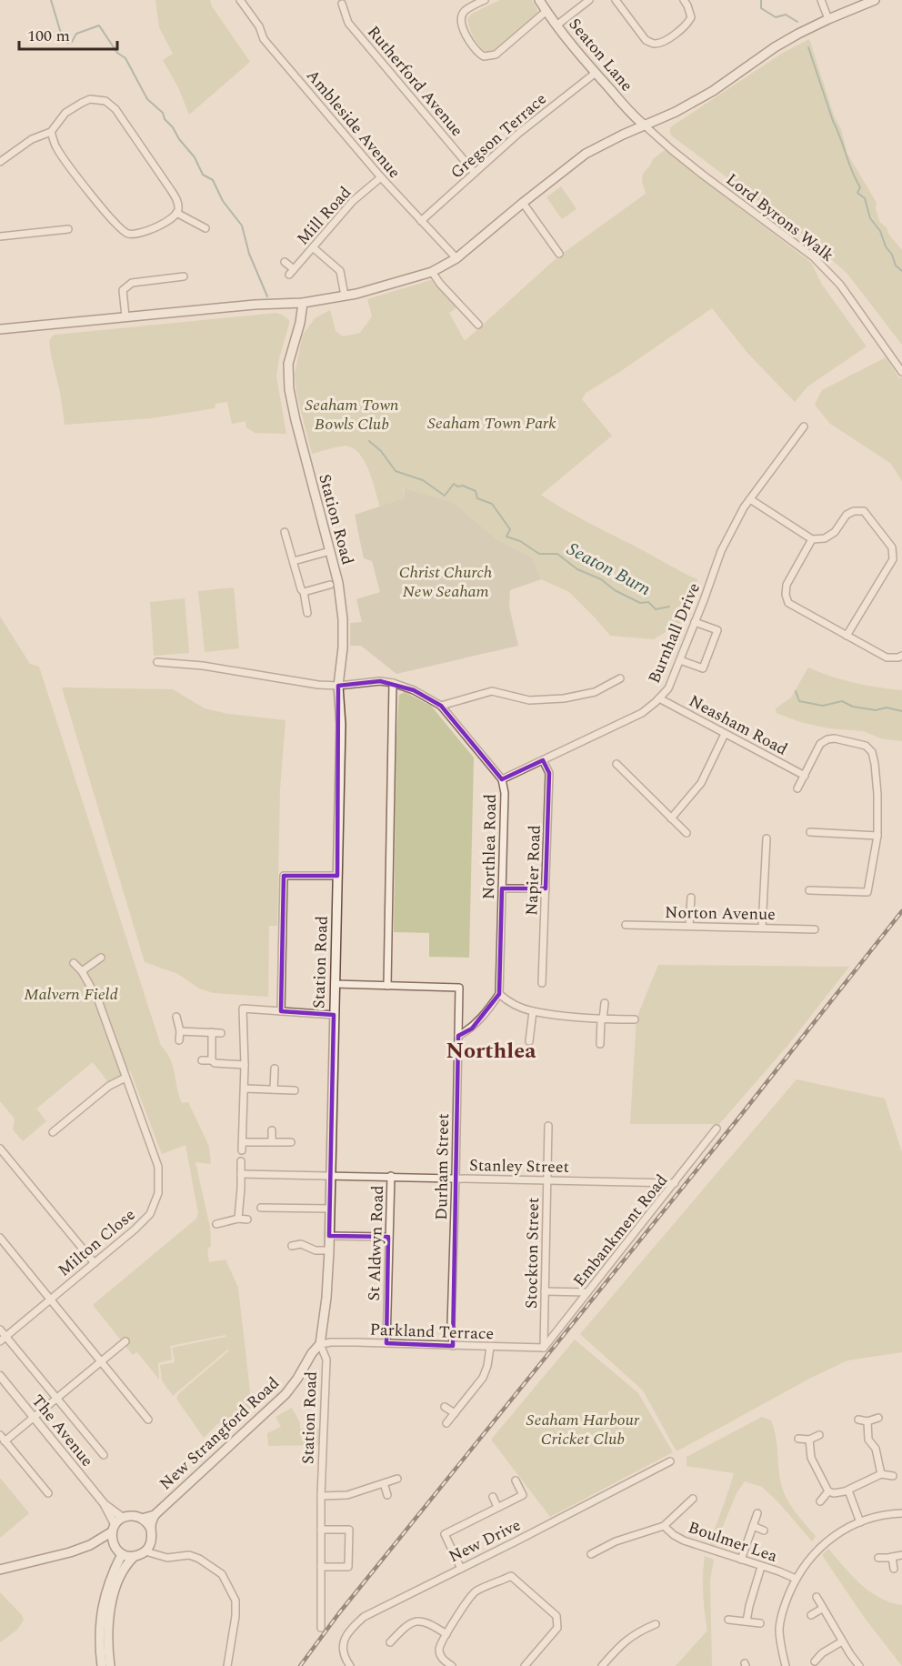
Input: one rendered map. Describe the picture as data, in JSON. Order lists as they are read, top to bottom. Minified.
{"streets":{"main road":["Seaton Lane","Station Road","New Strangford Road"],"street":["Rutherford Avenue","Ambleside Avenue","Gregson Terrace","Mill Road","Lord Byrons Walk","Burnhall Drive","Neasham Road","Northlea Road","Napier Road","Norton Avenue","Stanley Street","Durham Street","Embankment Road","Milton Close","St Aldwyn Road","Stockton Street","Parkland Terrace","The Avenue","New Drive","Boulmer Lea"]},"crossings":[["Seaton Lane","Gregson Terrace"],["Seaton Lane","Lord Byrons Walk"],["Rutherford Avenue","Gregson Terrace"],["Ambleside Avenue","Gregson Terrace"],["Ambleside Avenue","Mill Road"],["Station Road","Northlea Road"],["Station Road","Stanley Street"],["Station Road","Parkland Terrace"],["Station Road","New Strangford Road"],["Burnhall Drive","Neasham Road"],["Burnhall Drive","Northlea Road"],["Burnhall Drive","Napier Road"],["Stanley Street","Durham Street"],["Stanley Street","Embankment Road"],["Stanley Street","St Aldwyn Road"],["Stanley Street","Stockton Street"],["Durham Street","Parkland Terrace"],["Embankment Road","Stockton Street"],["Embankment Road","Parkland Terrace"],["St Aldwyn Road","Parkland Terrace"],["Stockton Street","Parkland Terrace"],["Parkland Terrace","New Strangford Road"],["The Avenue","New Strangford Road"]],"districts":["Northlea"],"water":["Seaton Burn"],"parks":["Seaham Town Bowls Club","Seaham Town Park","Christ Church New Seaham","Malvern Field","Seaham Harbour Cricket Club"],"scale_bar":"100 m"}
